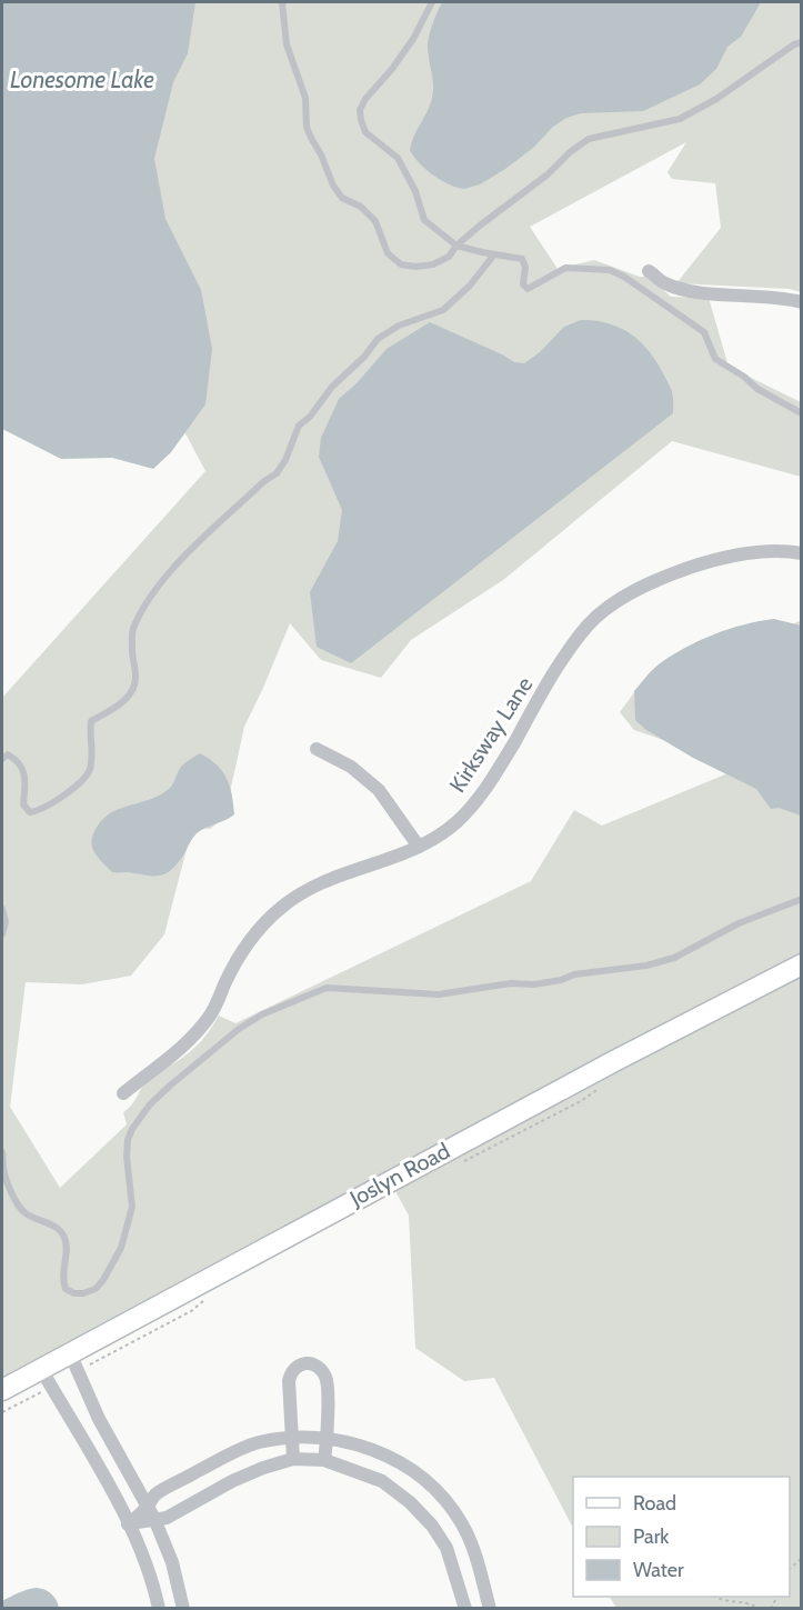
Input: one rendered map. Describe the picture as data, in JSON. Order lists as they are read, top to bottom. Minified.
{"streets":{"street":["Kirksway Lane","Joslyn Road"]},"water":["Lonesome Lake"],"legend":["Road","Park","Water"]}
